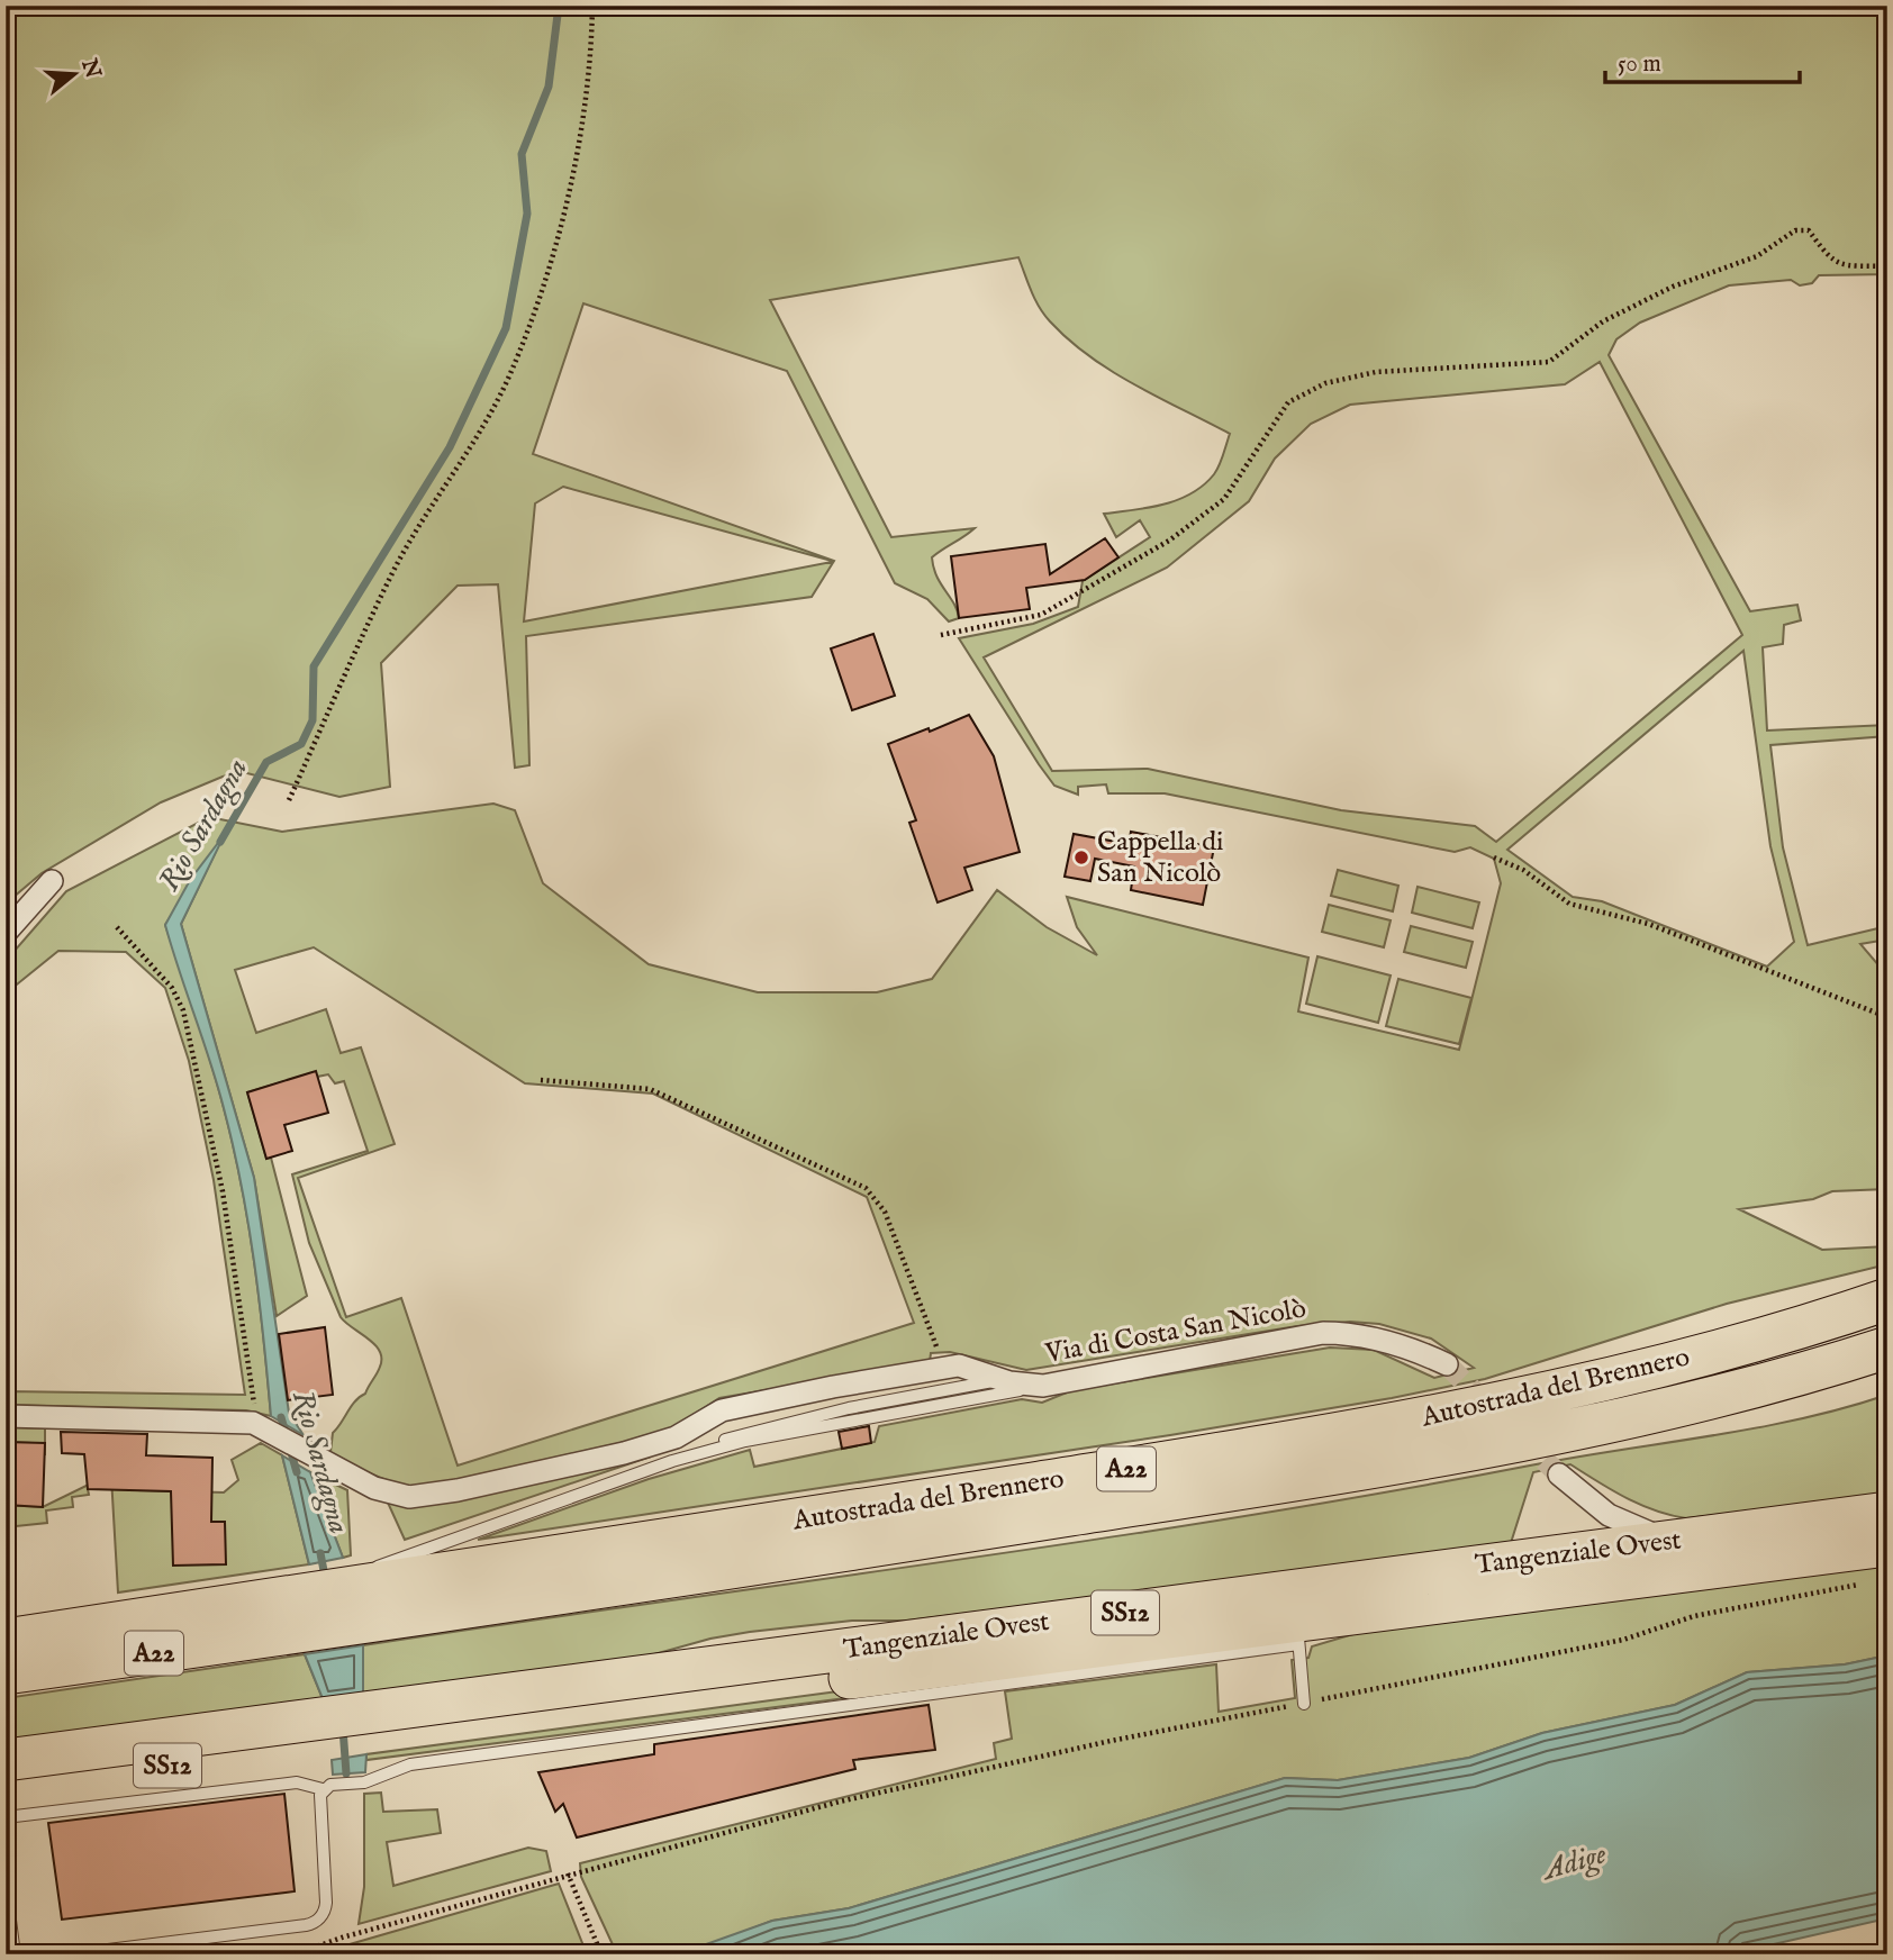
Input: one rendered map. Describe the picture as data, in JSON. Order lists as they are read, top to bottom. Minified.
{"streets":{"highway":["Autostrada del Brennero","A22","Tangenziale Ovest","SS12"],"street":["Via di Costa San Nicolò"]},"water":["Rio Sardagna","Adige"],"places":["Cappella di San Nicolò"],"scale_bar":"50 m","north":"right"}
